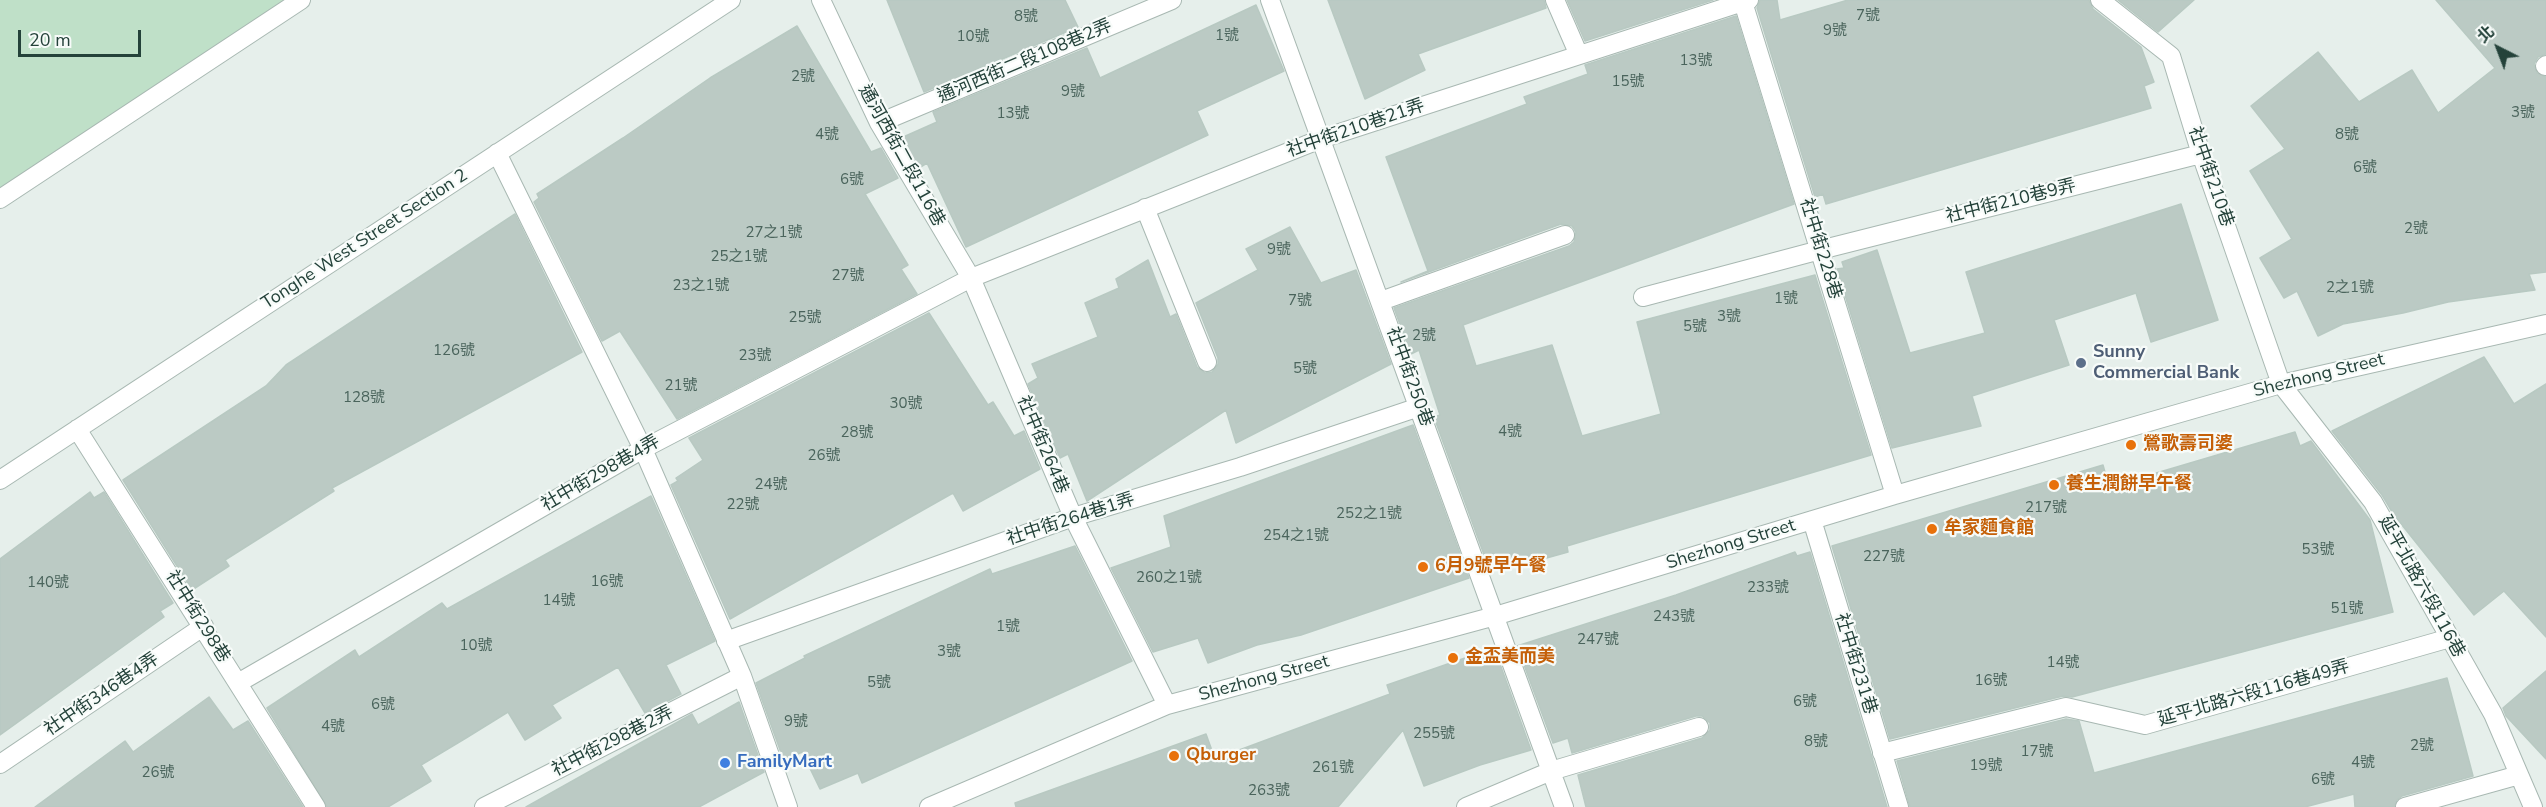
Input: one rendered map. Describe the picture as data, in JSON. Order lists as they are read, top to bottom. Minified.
{"streets":{"street":["通河西街二段108巷2弄","社中街210巷21弄","通河西街二段116巷","社中街210巷","社中街210巷9弄","Tonghe West Street Section 2","社中街228巷","Shezhong Street","社中街250巷","社中街264巷","社中街298巷4弄","社中街264巷1弄","延平北路六段116巷","社中街298巷","社中街231巷","延平北路六段116巷49弄","社中街346巷4弄","社中街298巷2弄"]},"crossings":[["通河西街二段108巷2弄","通河西街二段116巷"],["社中街210巷21弄","通河西街二段116巷"],["社中街210巷21弄","社中街228巷"],["社中街210巷21弄","社中街250巷"],["社中街210巷21弄","社中街264巷"],["社中街210巷21弄","社中街298巷4弄"],["通河西街二段116巷","社中街264巷"],["通河西街二段116巷","社中街298巷4弄"],["社中街210巷","社中街210巷9弄"],["社中街210巷","Shezhong Street"],["社中街210巷","延平北路六段116巷"],["社中街210巷9弄","社中街228巷"],["Tonghe West Street Section 2","社中街298巷"],["社中街228巷","Shezhong Street"],["Shezhong Street","社中街250巷"],["Shezhong Street","社中街264巷"],["Shezhong Street","延平北路六段116巷"],["Shezhong Street","社中街231巷"],["社中街250巷","社中街264巷1弄"],["社中街264巷","社中街298巷4弄"],["社中街264巷","社中街264巷1弄"],["社中街298巷4弄","社中街298巷"],["延平北路六段116巷","延平北路六段116巷49弄"],["社中街298巷","社中街346巷4弄"],["社中街231巷","延平北路六段116巷49弄"]],"places":["Sunny Commercial Bank","鶯歌壽司婆","養生潤餅早午餐","牟家麵食館","6月9號早午餐","金盃美而美","Qburger","FamilyMart"],"house_numbers":["7號","8號","9號","1號","10號","13號","2號","15號","9號","3號","13號","4號","8號","6號","6號","2號","27之1號","9號","25之1號","27號","23之1號","2之1號","1號","7號","3號","25號","5號","2號","126號","23號","5號","21號","128號","30號","4號","28號","26號","24號","22號","217號","252之1號","254之1號","53號","227號","260之1號","16號","140號","233號","14號","51號","243號","1號","247號","10號","3號","14號","16號","5號","6號","6號","9號","4號","255號","8號","2號","17號","4號","19號","261號","26號","6號","263號"],"scale_bar":"20 m","north":"top left"}
